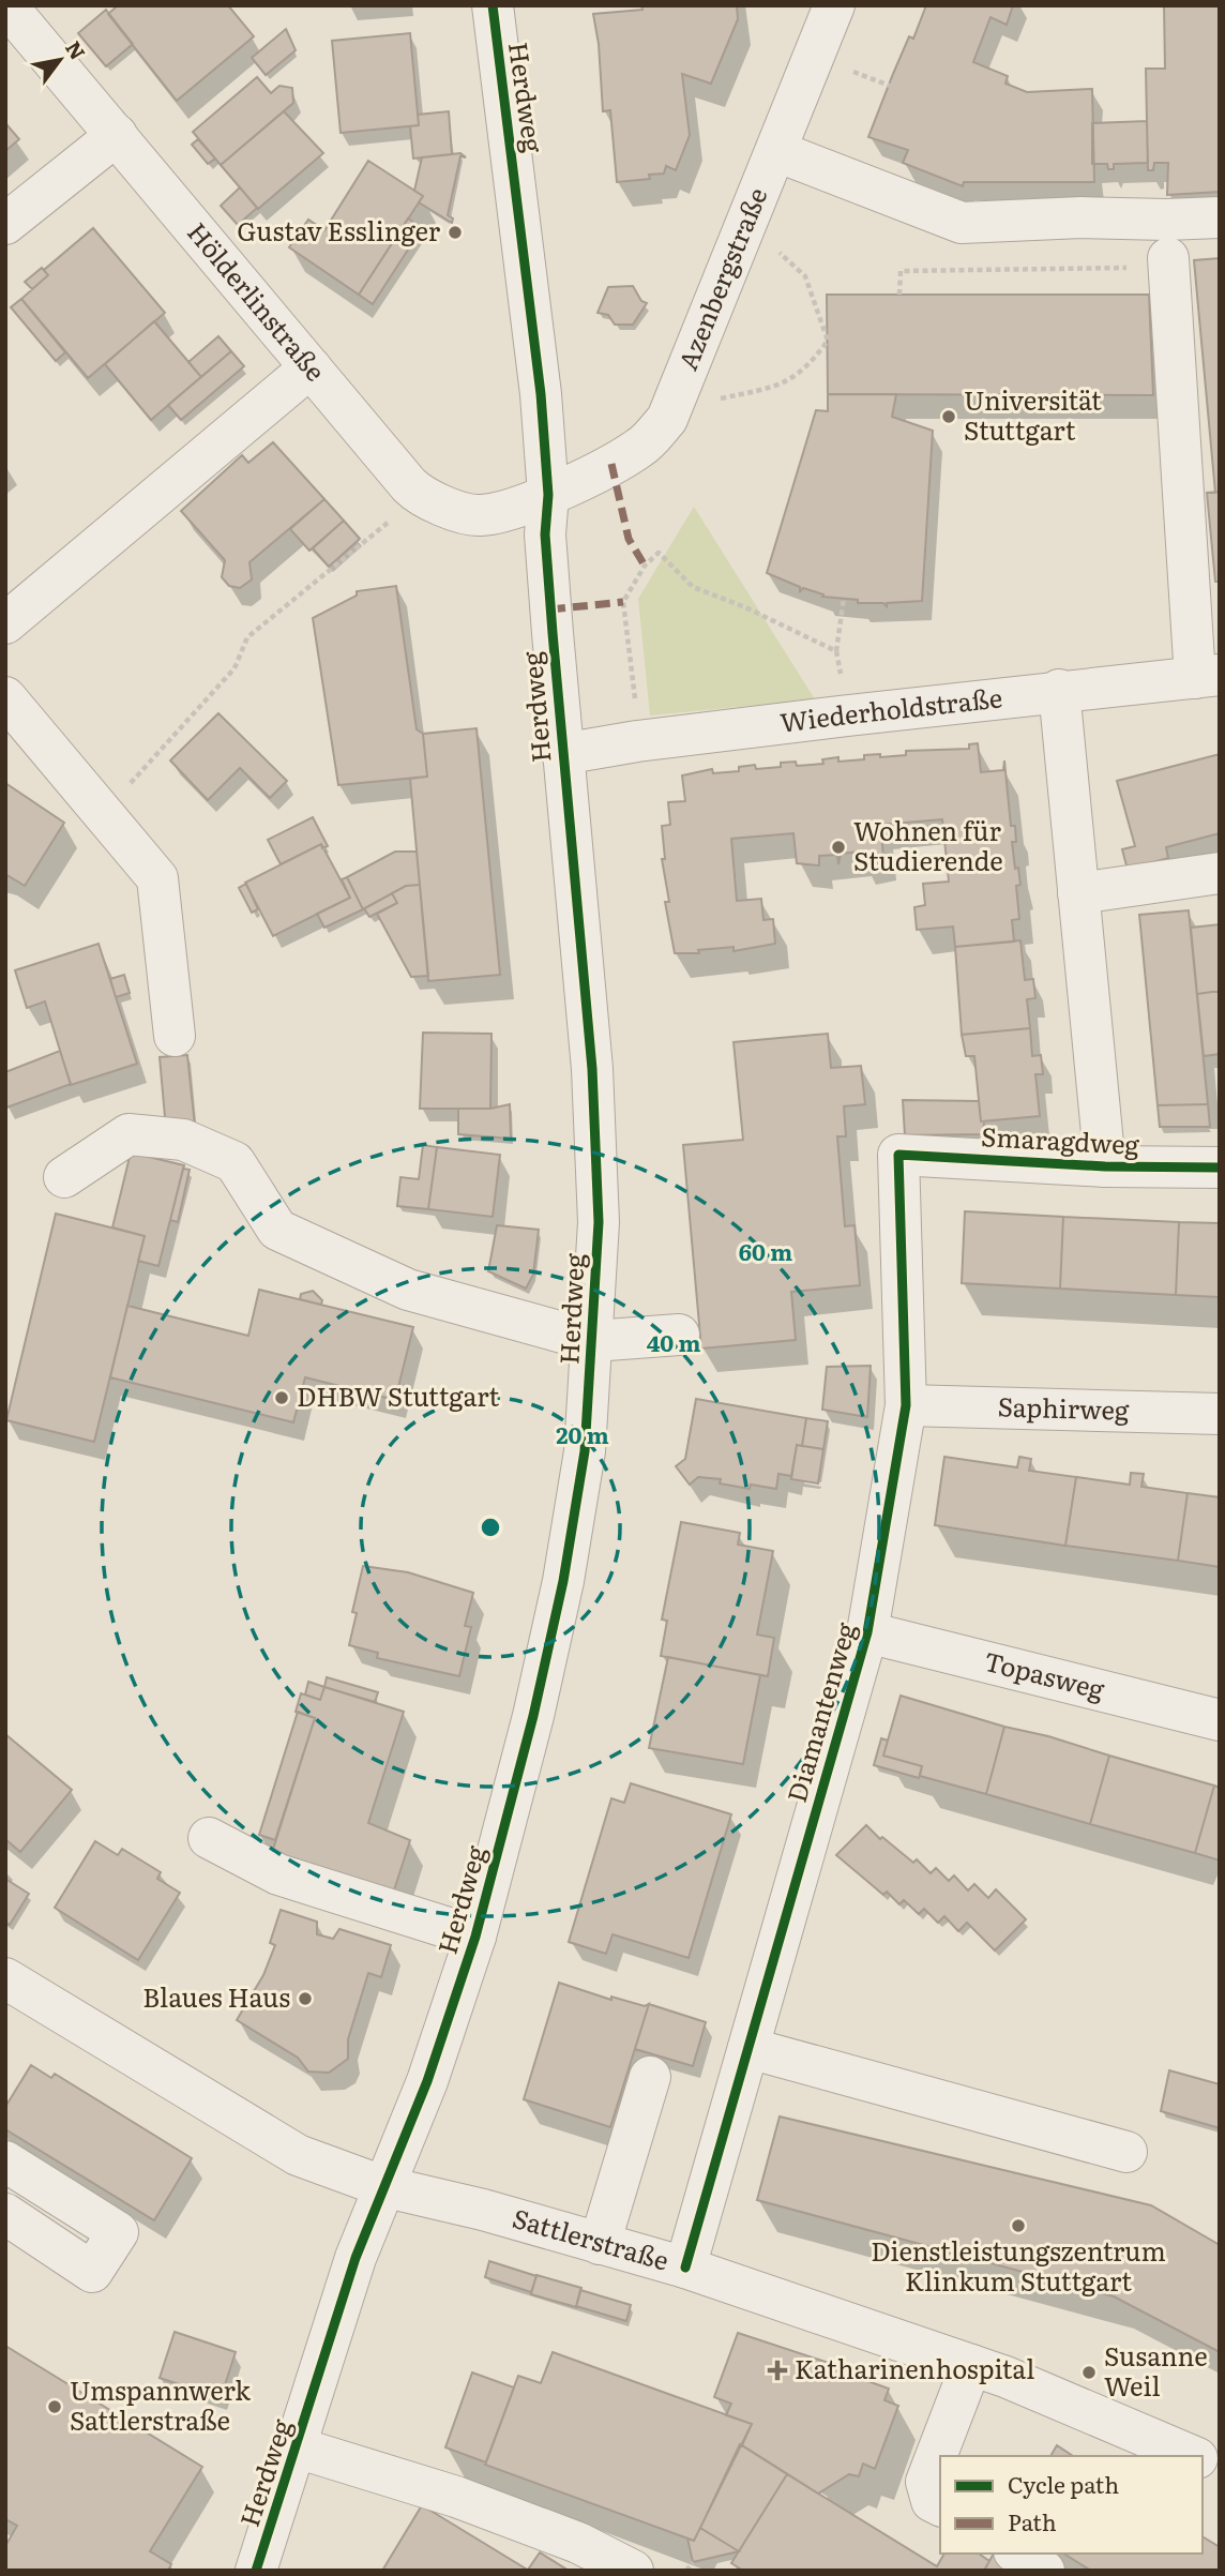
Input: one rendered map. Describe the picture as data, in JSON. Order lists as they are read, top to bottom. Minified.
{"streets":{"street":["Herdweg","Azenbergstraße","Hölderlinstraße","Wiederholdstraße","Smaragdweg","Saphirweg","Topasweg","Diamantenweg","Sattlerstraße"]},"crossings":[["Herdweg","Azenbergstraße"],["Herdweg","Wiederholdstraße"],["Herdweg","Sattlerstraße"],["Wiederholdstraße","Smaragdweg"],["Smaragdweg","Diamantenweg"],["Saphirweg","Diamantenweg"],["Topasweg","Diamantenweg"],["Diamantenweg","Sattlerstraße"]],"places":{"other":["Gustav Esslinger","Universität Stuttgart","Wohnen für Studierende","DHBW Stuttgart","Blaues Haus","Dienstleistungszentrum Klinkum Stuttgart","Susanne Weil","Umspannwerk Sattlerstraße"],"health":["Katharinenhospital"]},"legend":["Cycle path","Path"],"north":"top right","rings":["60 m","40 m","20 m"]}
